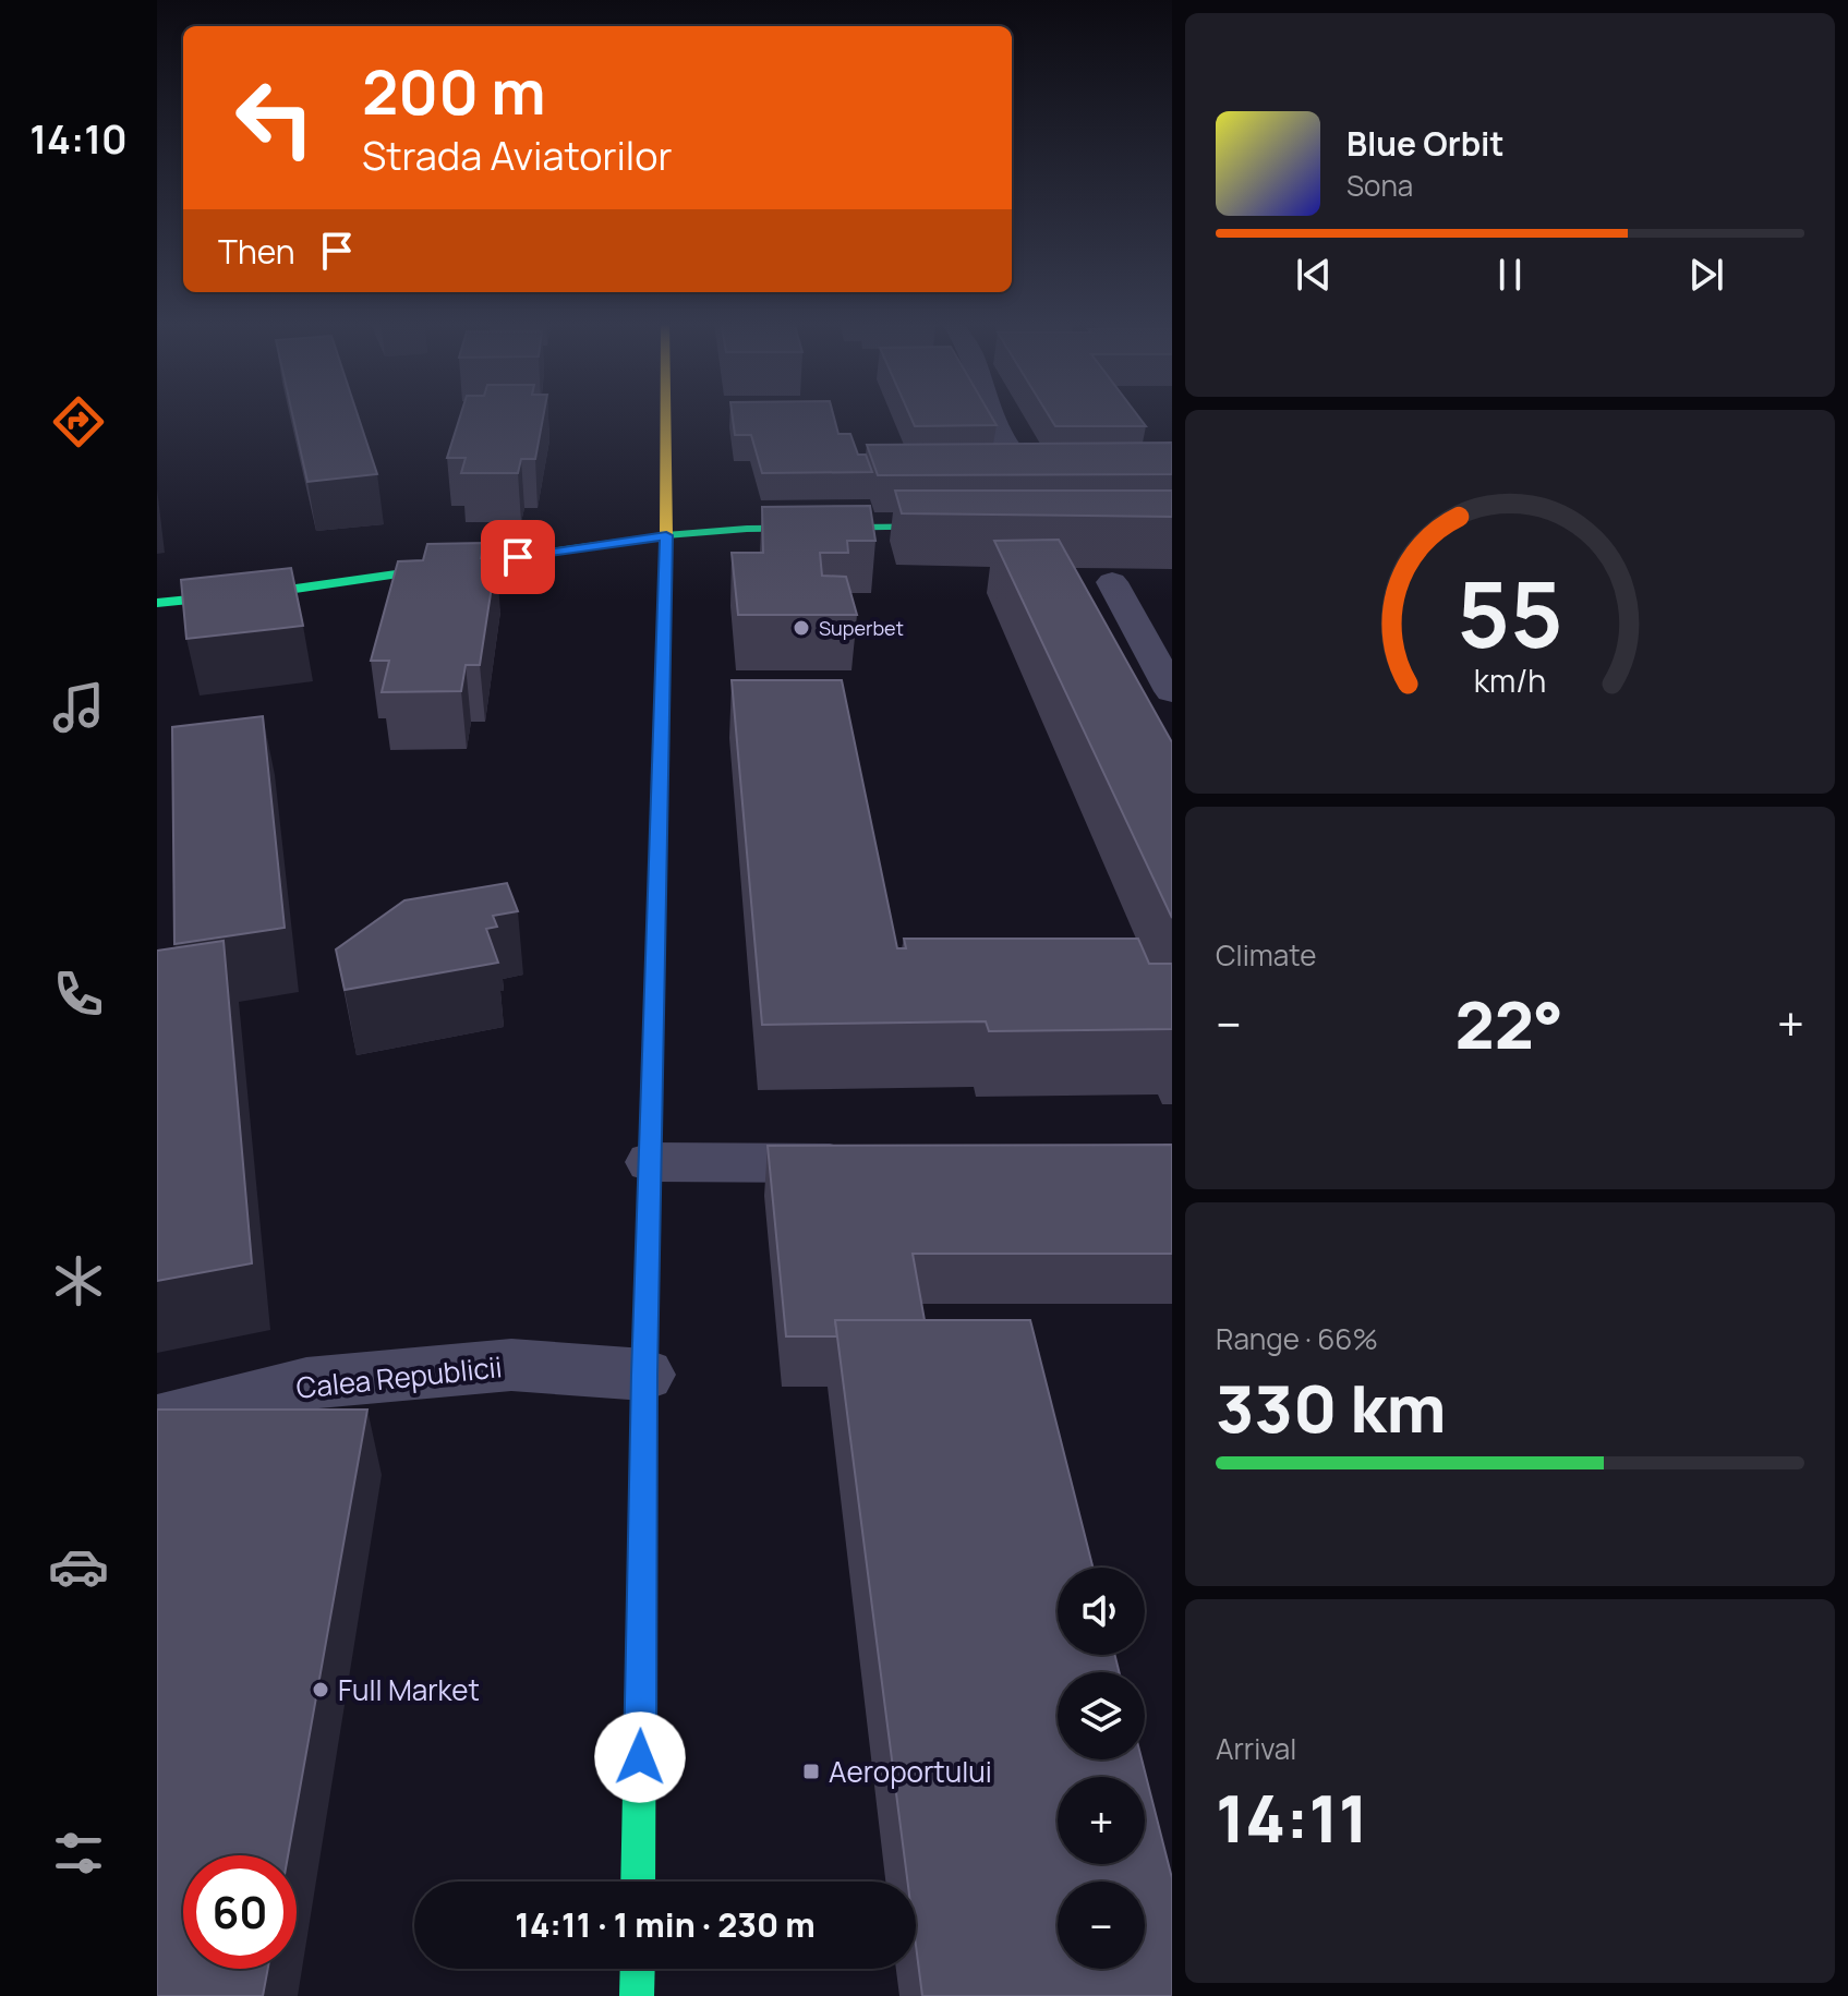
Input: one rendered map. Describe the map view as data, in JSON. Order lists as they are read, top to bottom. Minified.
{"streets":{"street":["Calea Republicii"]},"places":{"other":["Superbet","Full Market"],"transit":["Aeroportului"]},"page":{"tabs":"14:10","turn":["200 m","Strada Aviatorilor"],"song":["Blue Orbit","Sona"],"then":"Then","tile":["Climate",["Range · 66%","330 km"],["Arrival","14:11"]],"heat":["−","22°","+"],"map_buttons":["+","−"],"limit":"60","trip":"14:11 · 1 min · 230 m","gauge":["55","km/h"]}}
